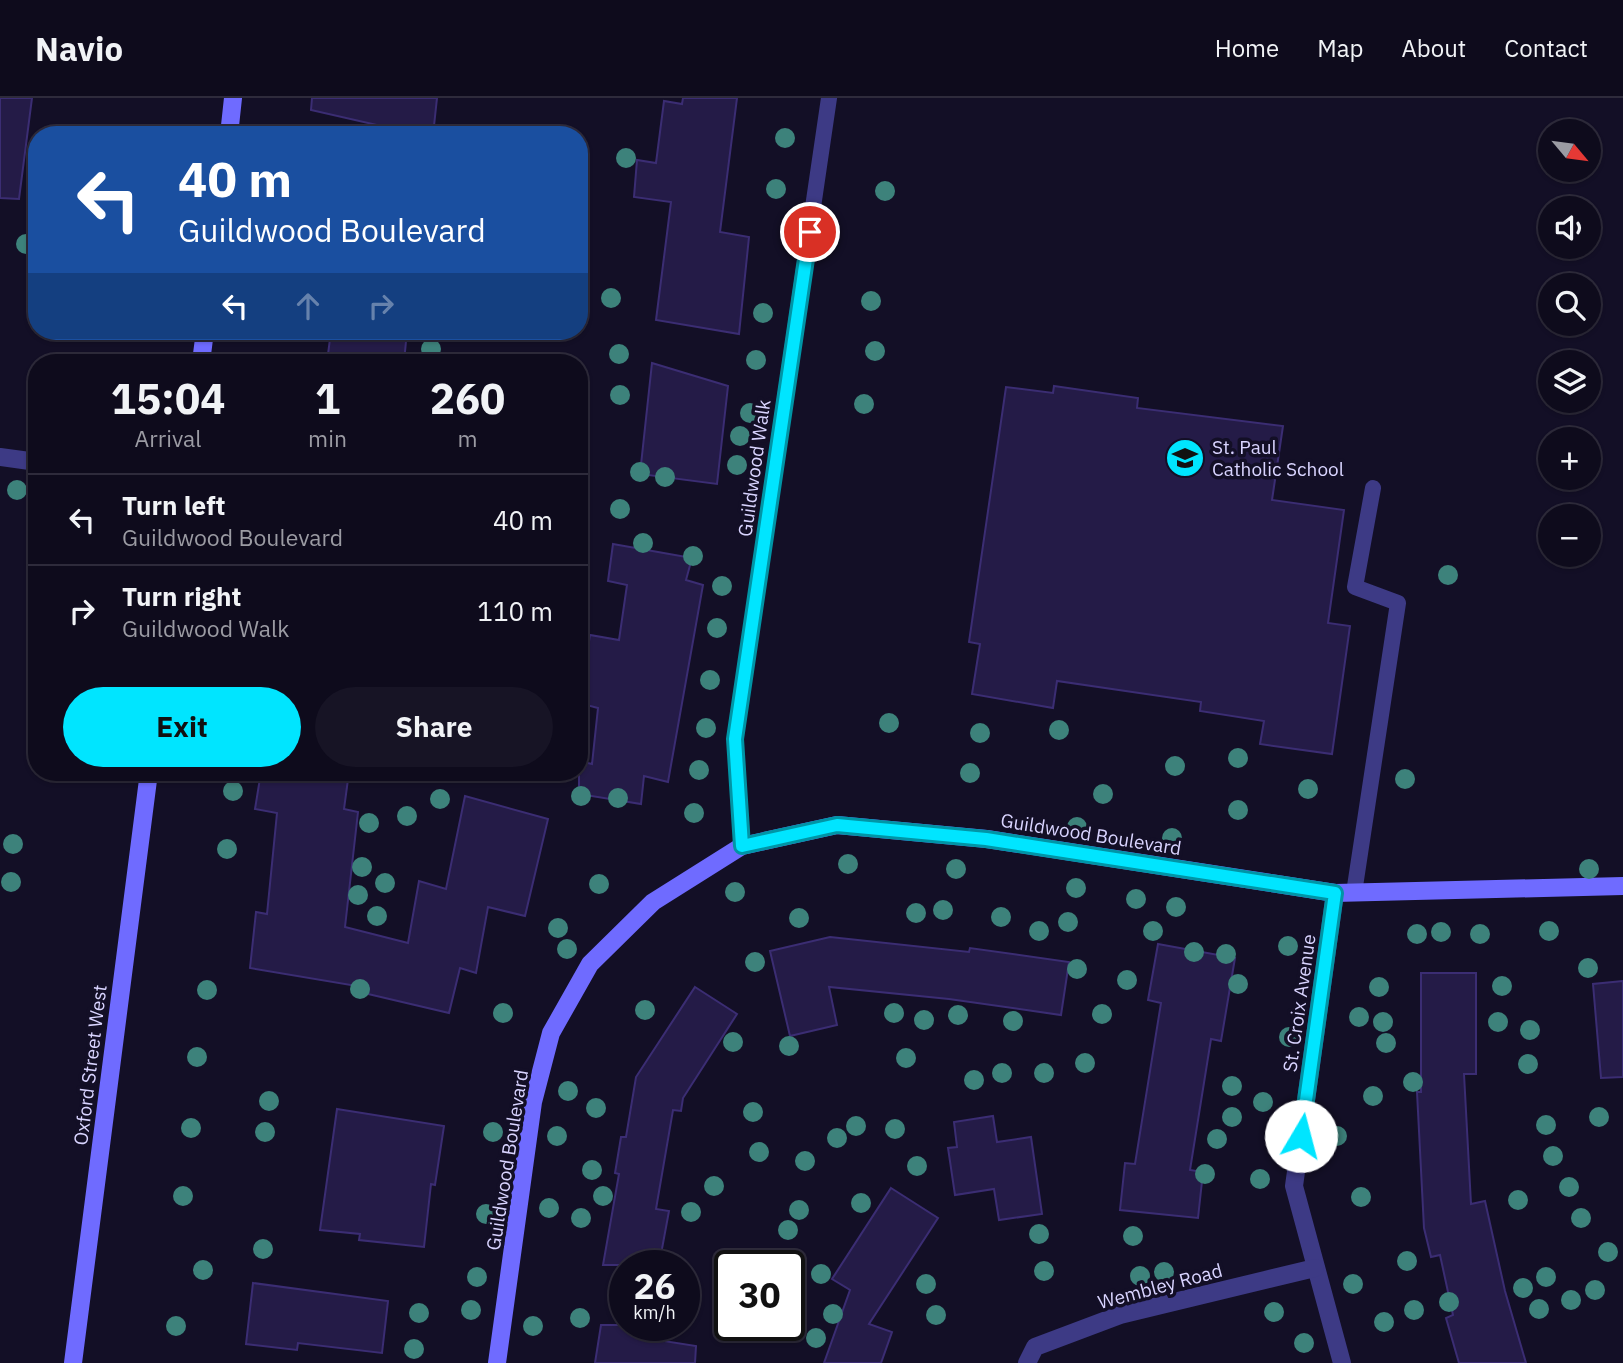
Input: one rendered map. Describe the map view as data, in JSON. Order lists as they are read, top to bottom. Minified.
{"streets":{"street":["Guildwood Boulevard","St. Croix Avenue","Oxford Street West","Wembley Road"],"lane":["Guildwood Walk"]},"crossings":[["Guildwood Walk","Guildwood Boulevard"],["Guildwood Boulevard","St. Croix Avenue"],["St. Croix Avenue","Wembley Road"]],"places":{"school or university":["St. Paul Catholic School"]},"north":"bottom right","page":{"header":"Navio","nav":["Home","Map","About","Contact"],"map_buttons":["+","−"],"turn":["40 m","Guildwood Boulevard"],"eta":["15:04","Arrival","1","min","260","m"],"list":[{"name":"Turn left","note":"Guildwood Boulevard","value":"40 m"},{"name":"Turn right","note":"Guildwood Walk","value":"110 m"}],"buttons":["Exit","Share"],"speed":"26 km/h","limit":"30"}}
